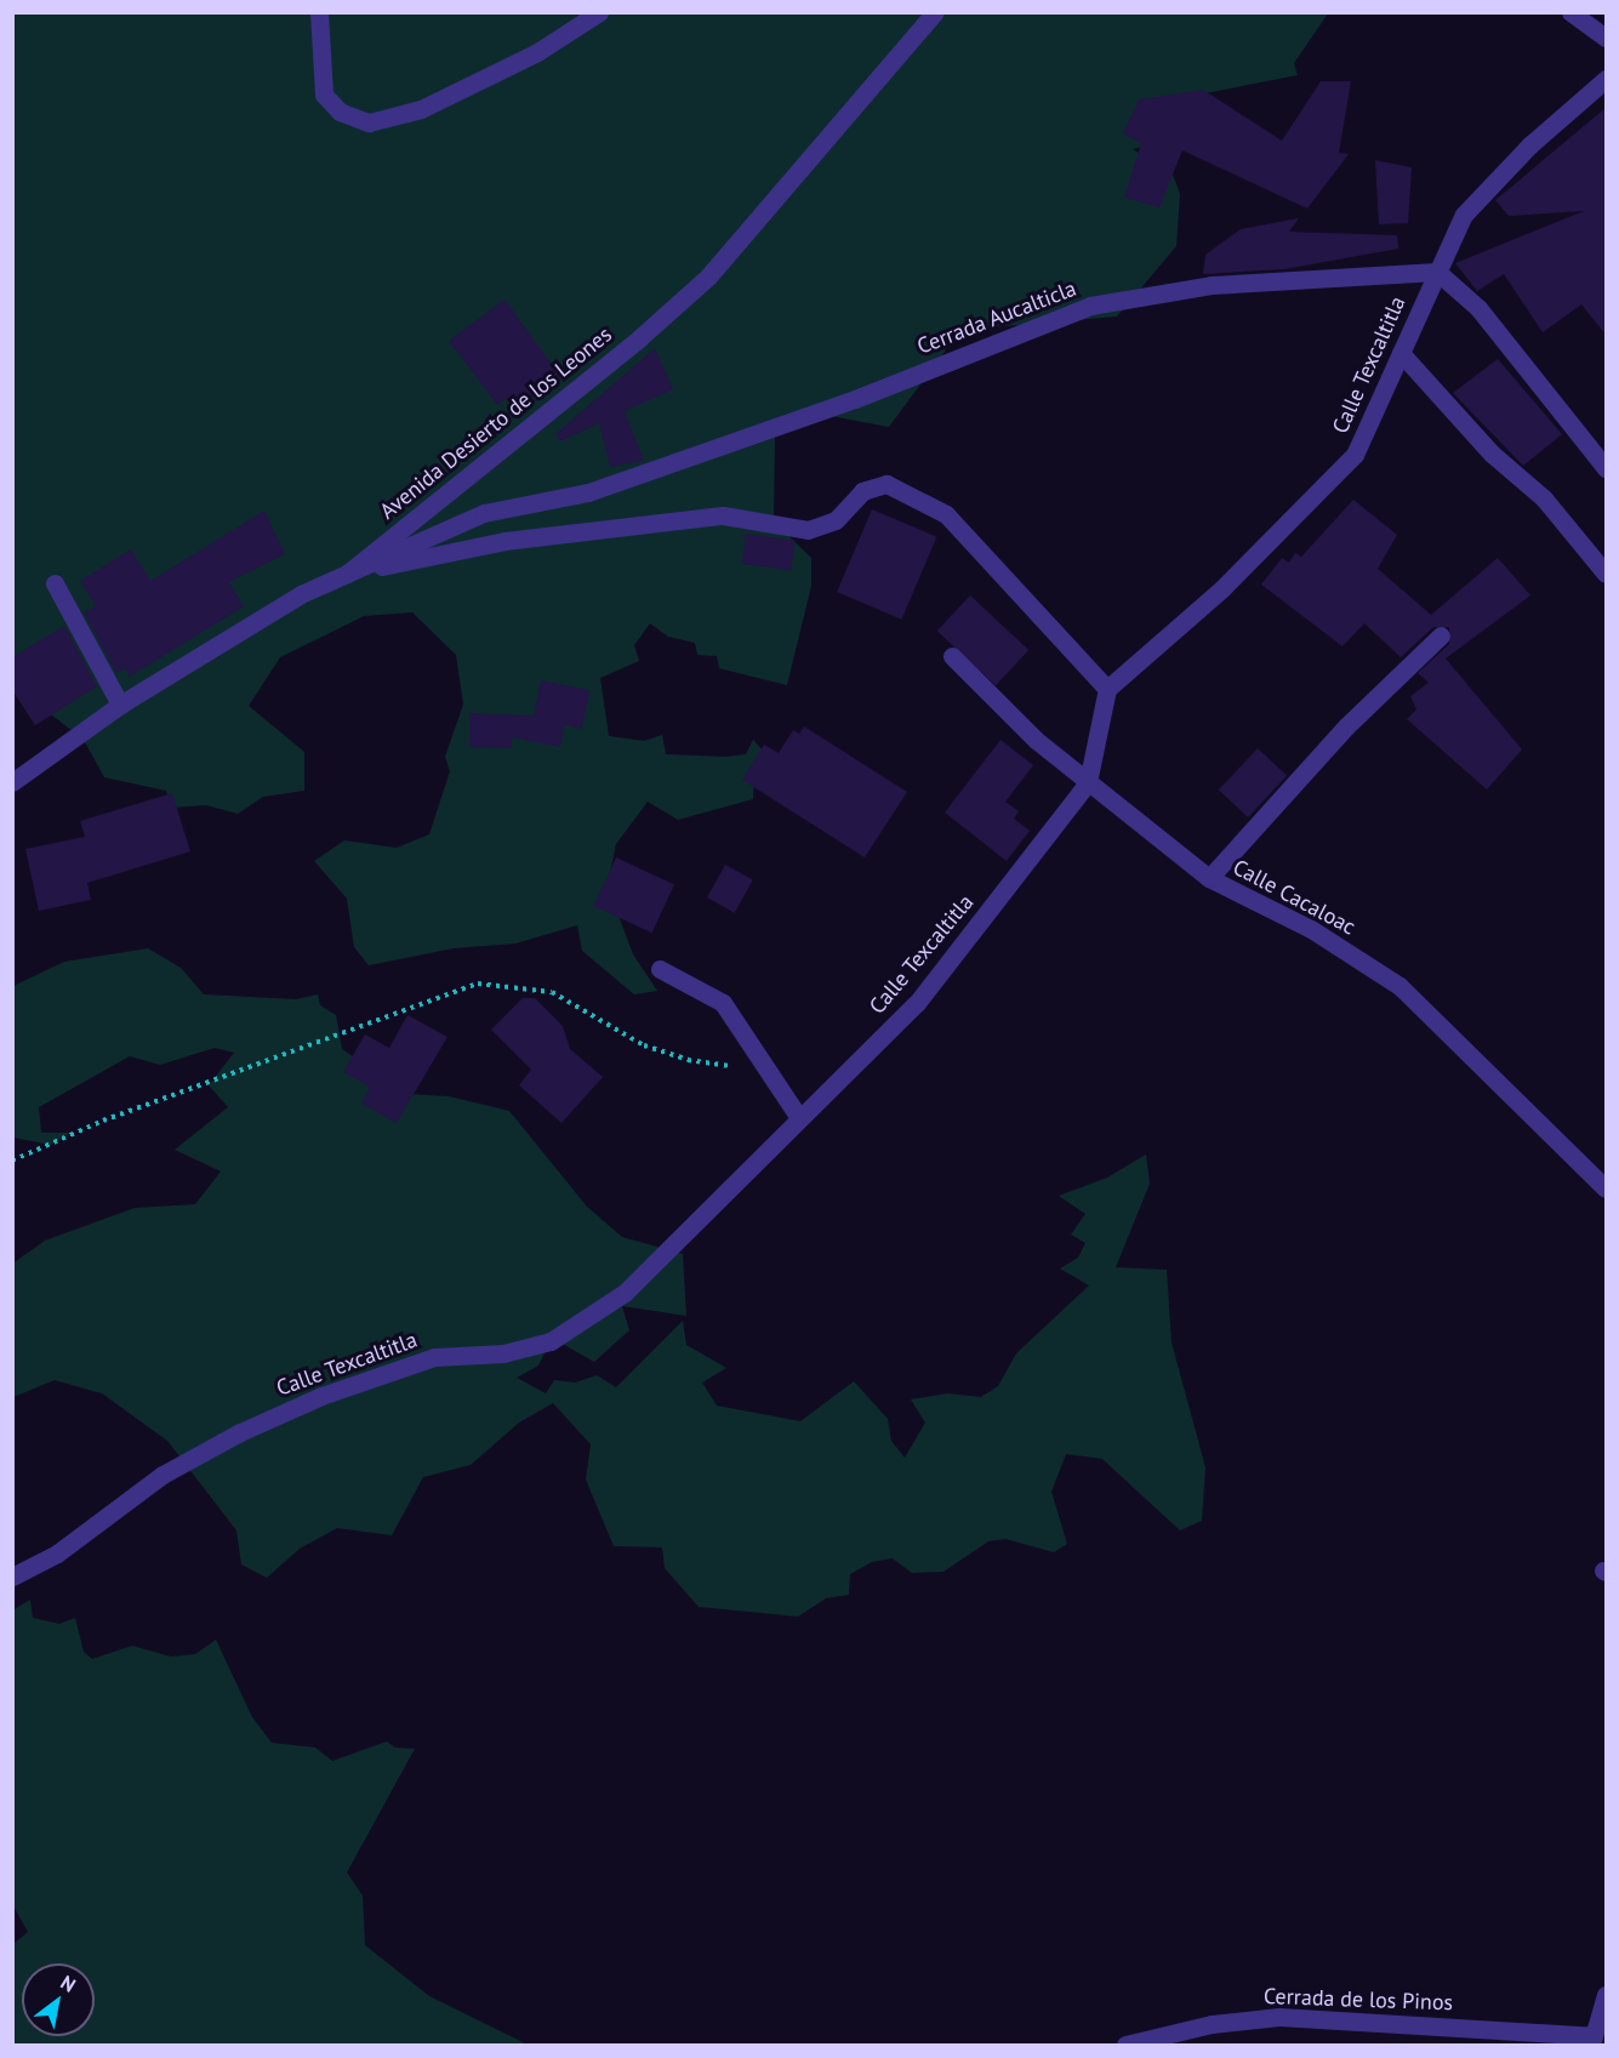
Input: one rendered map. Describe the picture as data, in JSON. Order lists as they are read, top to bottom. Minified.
{"streets":{"street":["Cerrada Aucalticla","Calle Texcaltitla","Avenida Desierto de los Leones","Calle Cacaloac","Cerrada de los Pinos"]},"crossings":[["Cerrada Aucalticla","Calle Texcaltitla"],["Cerrada Aucalticla","Avenida Desierto de los Leones"],["Calle Texcaltitla","Calle Cacaloac"]],"north":"top right"}
